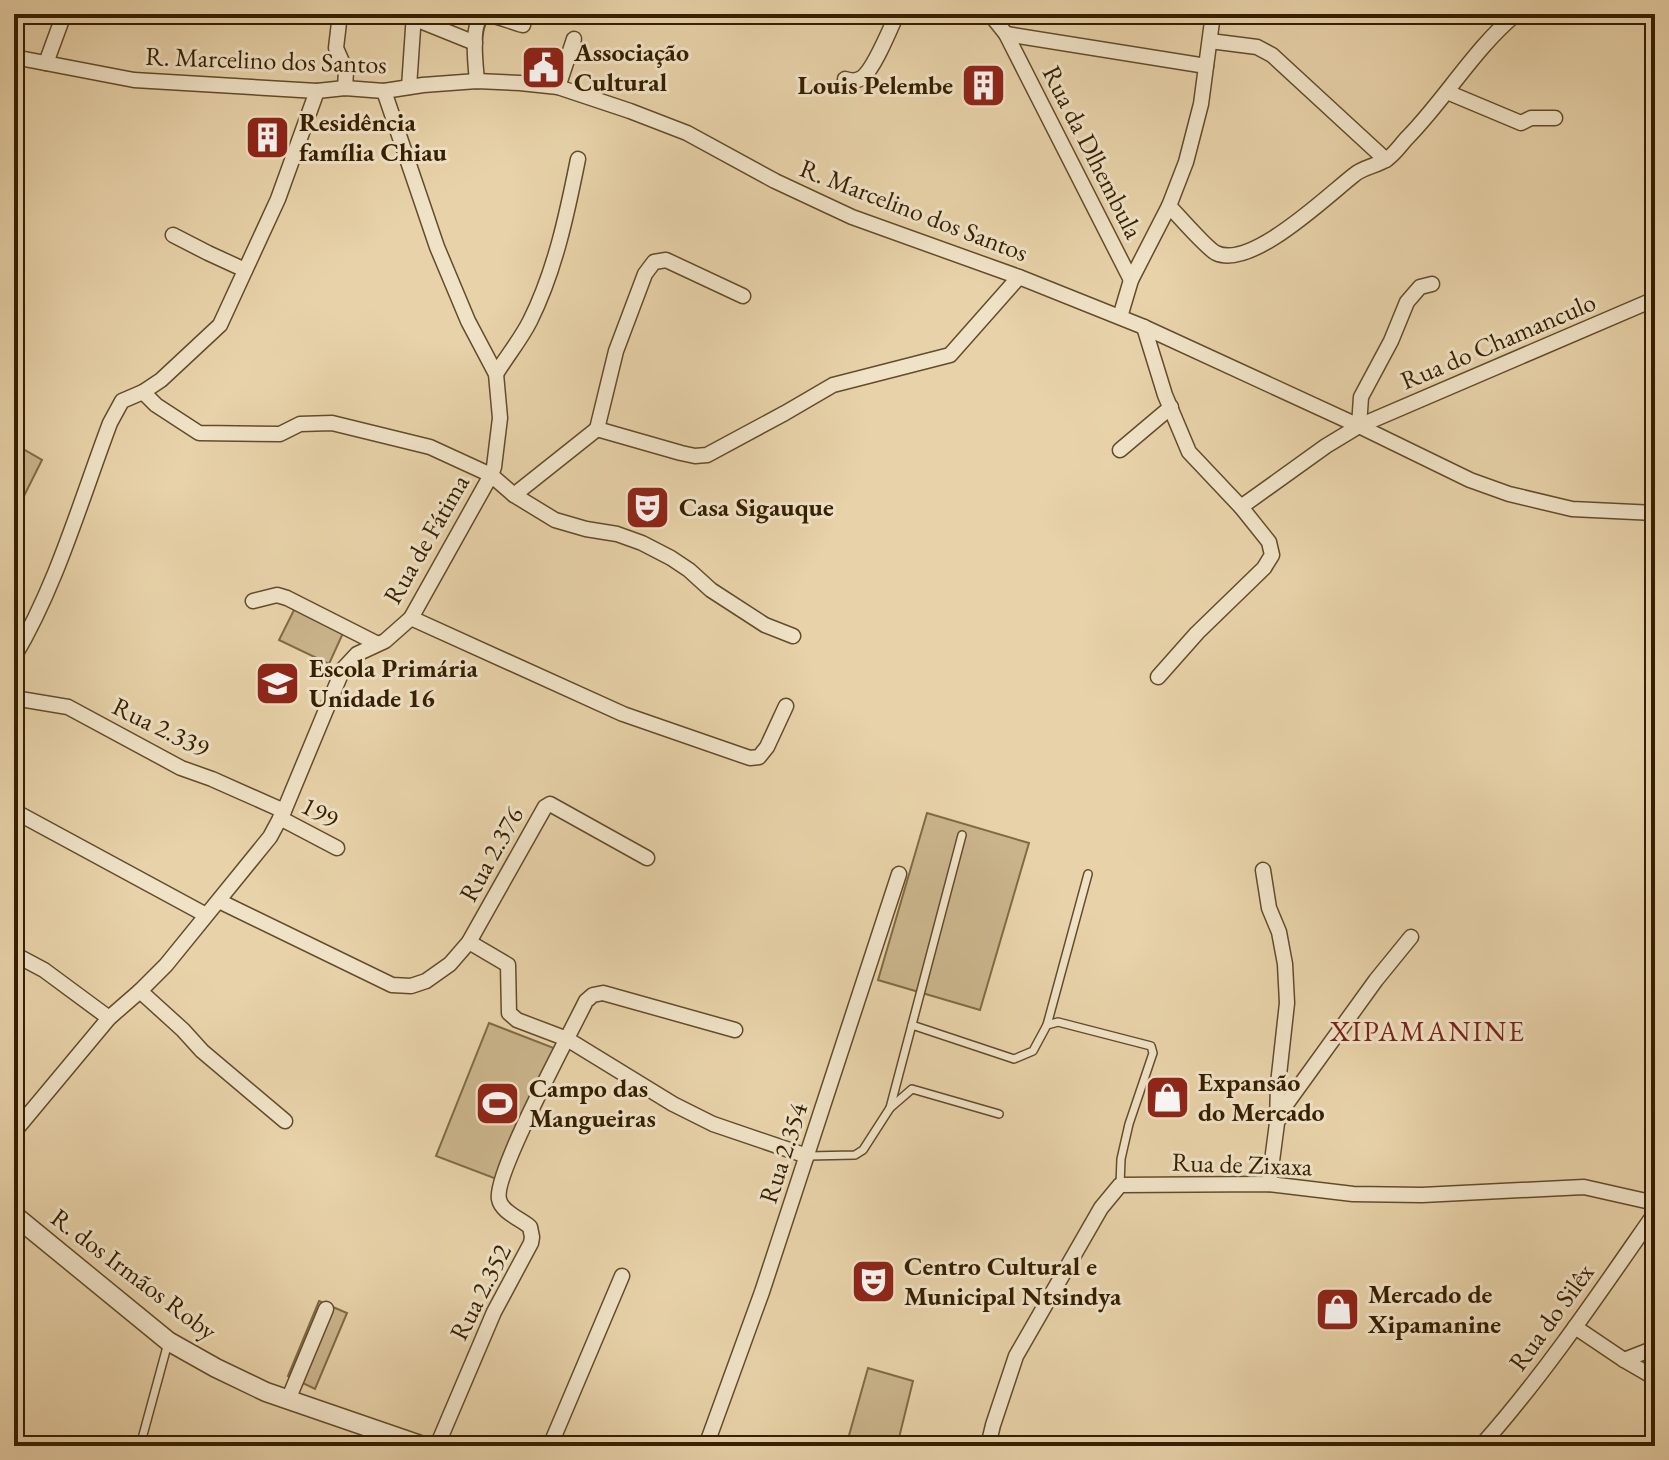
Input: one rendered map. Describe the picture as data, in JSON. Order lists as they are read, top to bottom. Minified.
{"streets":{"street":["R. Marcelino dos Santos","Rua da Dlhembula","Rua do Chamanculo","Rua de Fátima","Rua 2.339","199","Rua 2.376","Rua 2.354","Rua de Zixaxa","R. dos Irmãos Roby","Rua 2.352","Rua do Silêx"]},"crossings":[["R. Marcelino dos Santos","Rua da Dlhembula"],["R. Marcelino dos Santos","Rua do Chamanculo"],["R. Marcelino dos Santos","Rua de Fátima"],["Rua de Fátima","Rua 2.339"],["Rua de Fátima","199"],["Rua 2.339","199"]],"districts":["XIPAMANINE"],"places":{"public building":["Associação Cultural"],"building":["Louis Pelembe","Residência família Chiau"],"theatre":["Casa Sigauque","Centro Cultural e Municipal Ntsindya"],"school or university":["Escola Primária Unidade 16"],"shop":["Expansão do Mercado","Mercado de Xipamanine"],"sports":["Campo das Mangueiras"]}}
